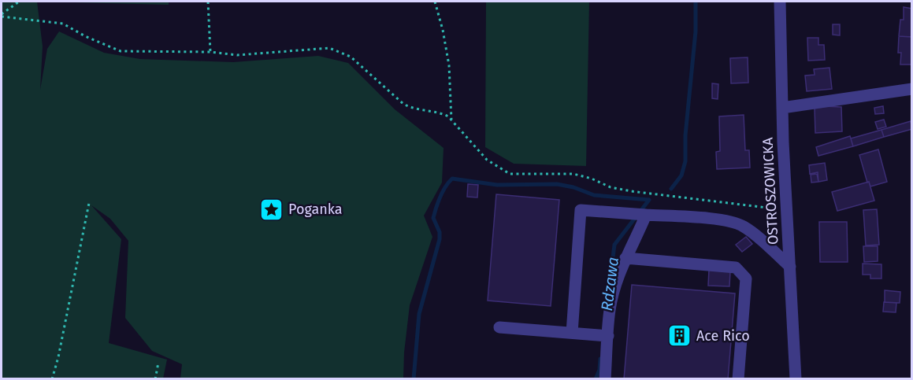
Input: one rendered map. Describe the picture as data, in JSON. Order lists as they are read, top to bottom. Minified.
{"streets":{"street":["OSTROSZOWICKA"]},"water":["Rdzawa"],"places":{"place":["Poganka"],"building":["Ace Rico"]}}
